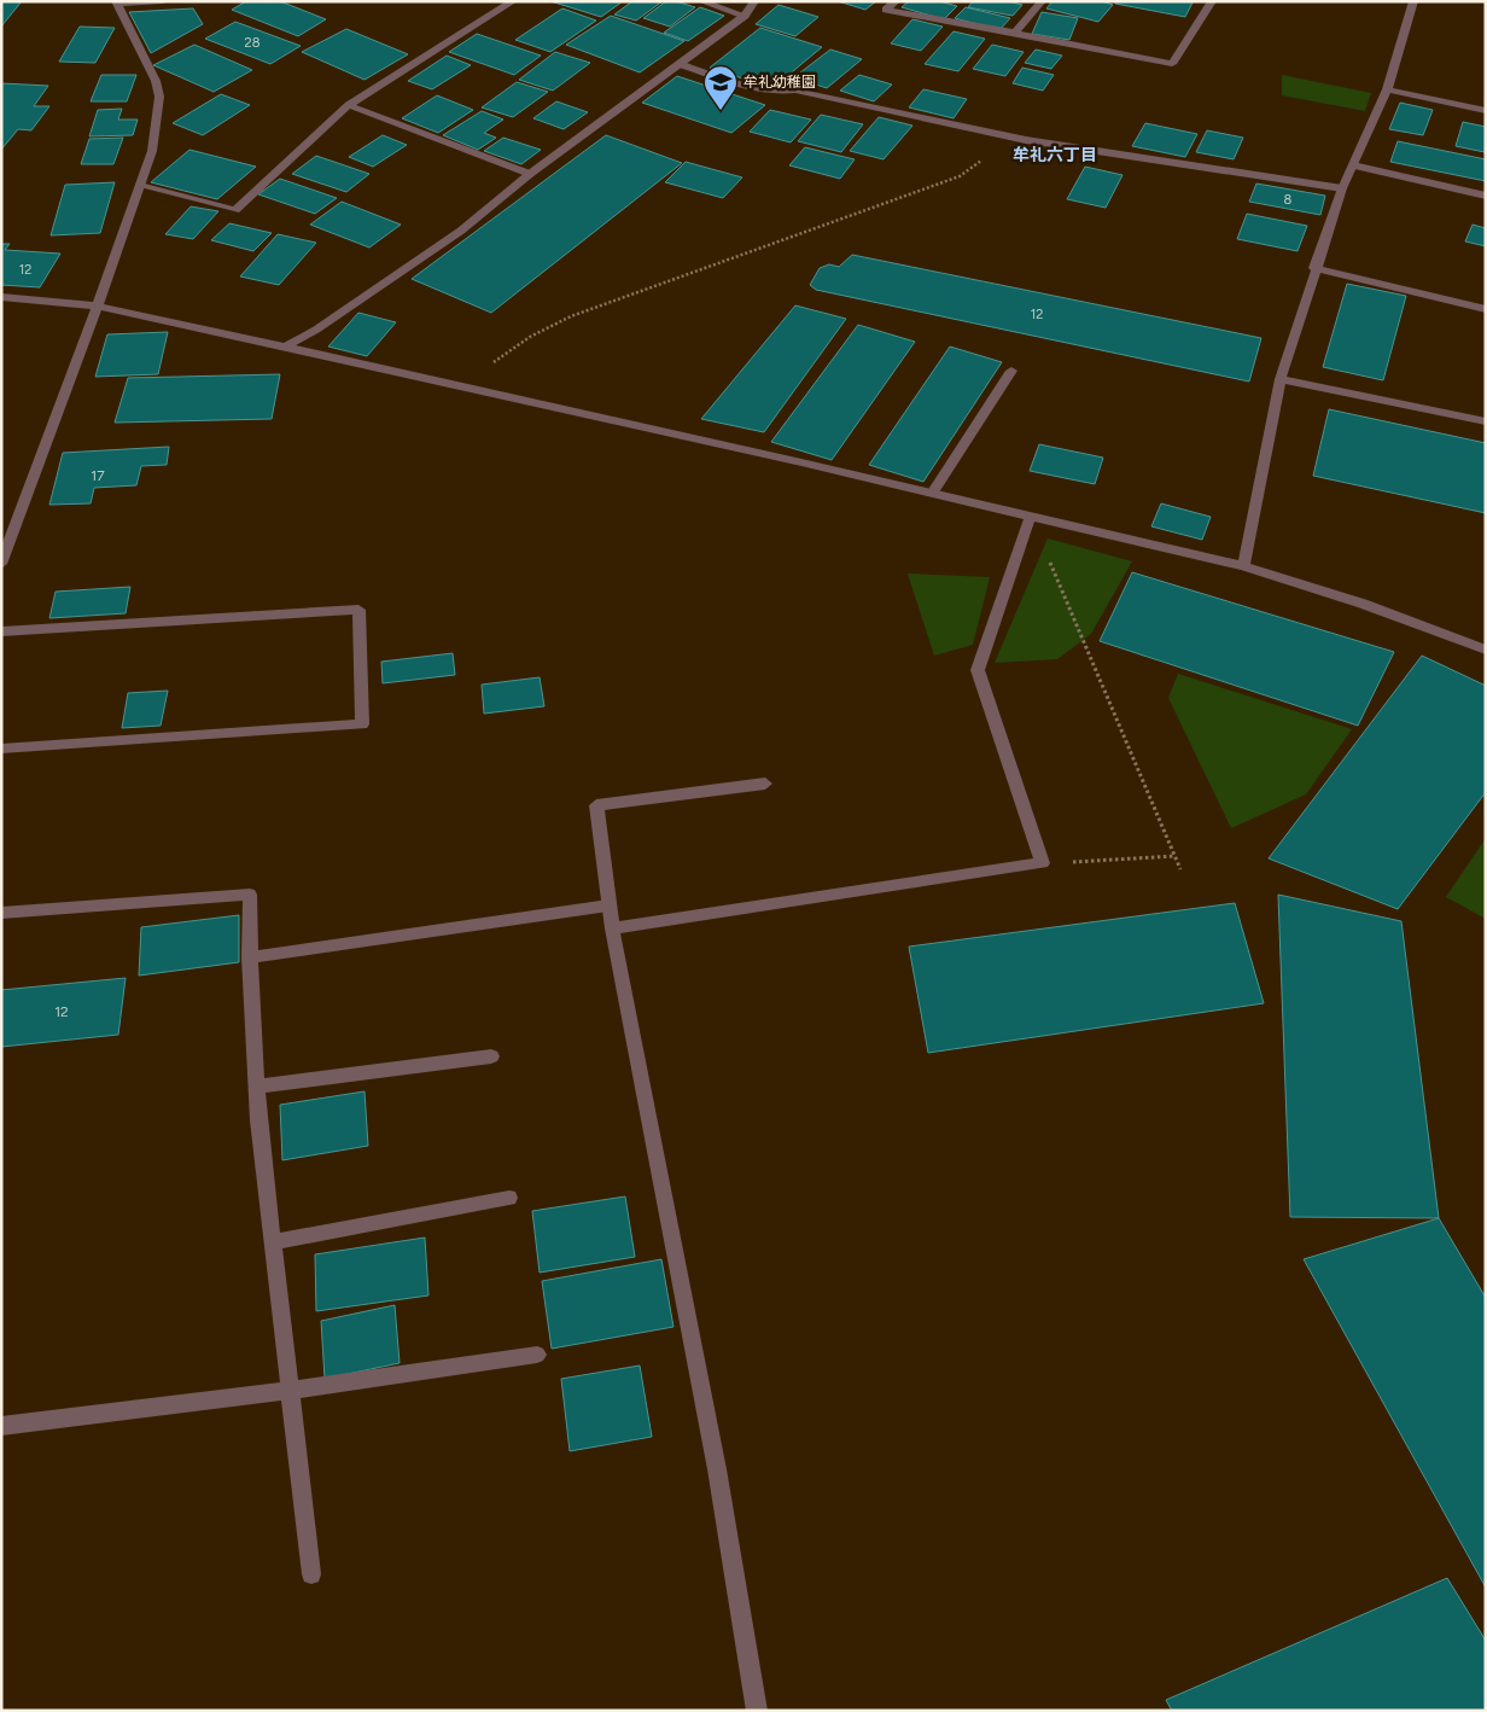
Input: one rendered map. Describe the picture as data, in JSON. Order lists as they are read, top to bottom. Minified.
{"districts":["牟礼六丁目"],"places":{"school or university":["牟礼幼稚園"]},"house_numbers":["28","8","12","12","17","12"]}
